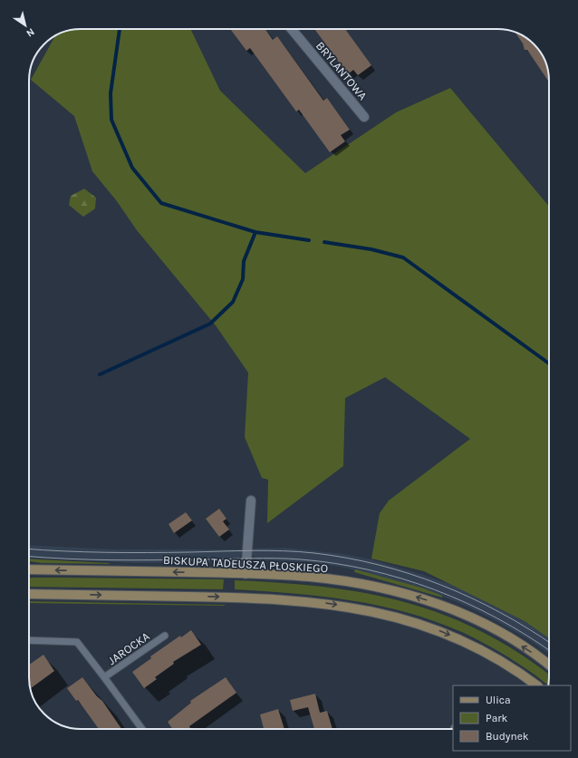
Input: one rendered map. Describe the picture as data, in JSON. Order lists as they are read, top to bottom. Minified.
{"streets":{"main road":["BISKUPA TADEUSZA PŁOSKIEGO"],"street":["BRYLANTOWA"],"lane":["JAROCKA"]},"legend":["Ulica","Park","Budynek"],"north":"bottom right"}
